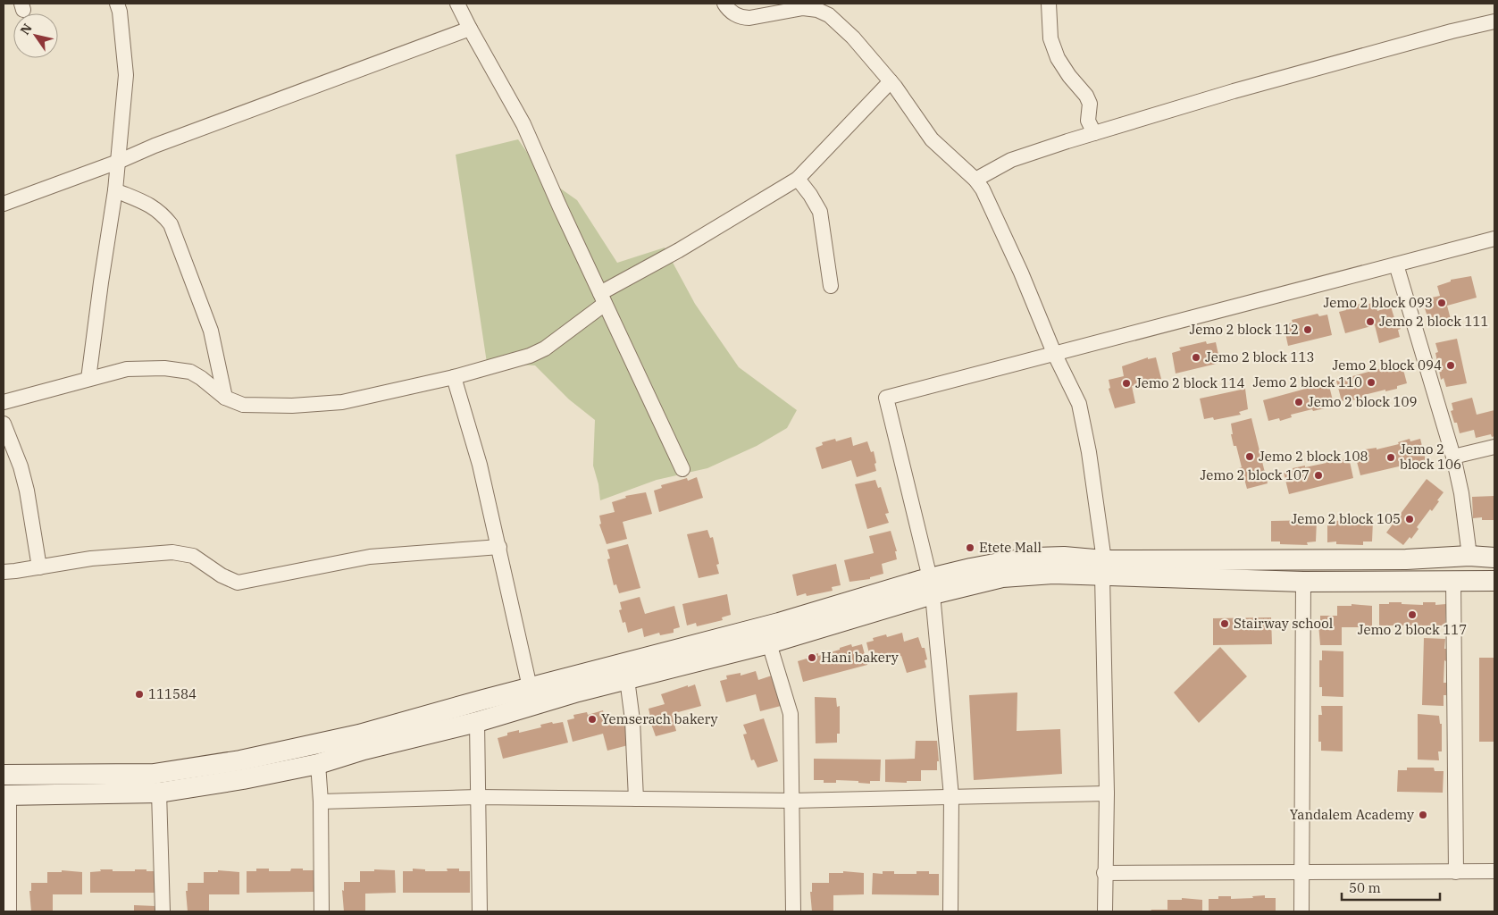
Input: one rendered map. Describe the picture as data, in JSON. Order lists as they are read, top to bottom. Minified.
{"places":["Jemo 2 block 093","Jemo 2 block 111","Jemo 2 block 112","Jemo 2 block 113","Jemo 2 block 094","Jemo 2 block 110","Jemo 2 block 114","Jemo 2 block 109","Jemo 2 block 108","Jemo 2 block 106","Jemo 2 block 107","Jemo 2 block 105","Etete Mall","Jemo 2 block 117","Stairway school","Hani bakery","111584","Yemserach bakery","Yandalem Academy"],"scale_bar":"50 m","north":"top left"}
